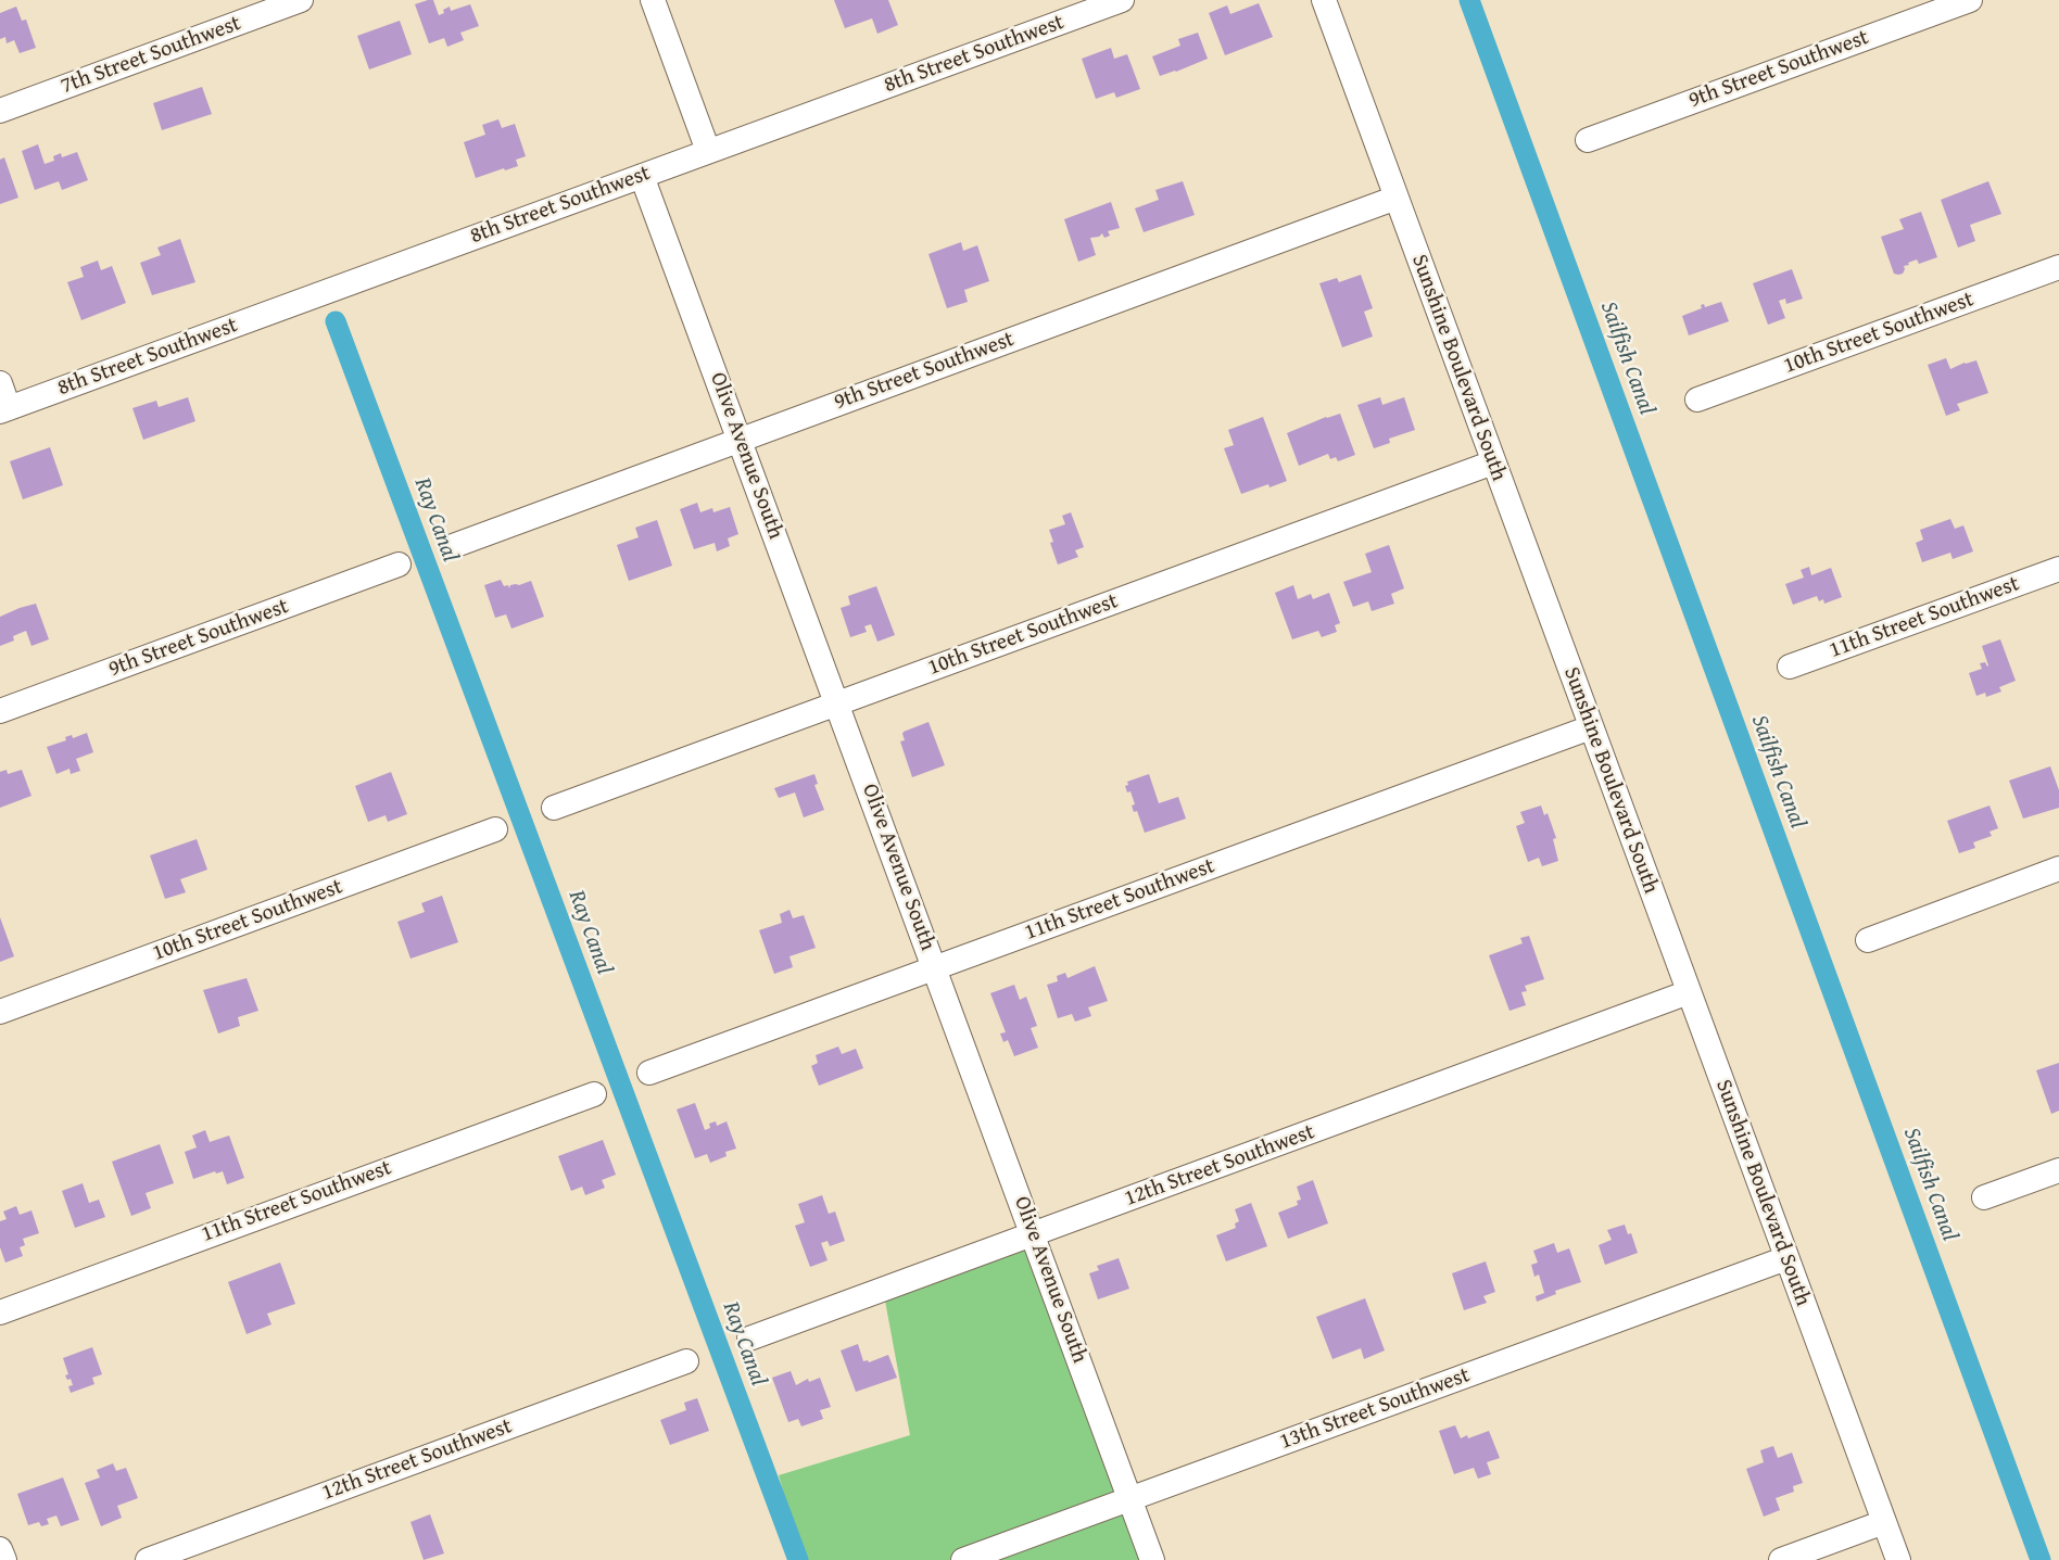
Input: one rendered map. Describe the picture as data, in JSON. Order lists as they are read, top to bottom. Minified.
{"streets":{"street":["8th Street Southwest","7th Street Southwest","9th Street Southwest","10th Street Southwest","Sunshine Boulevard South","Olive Avenue South","11th Street Southwest","12th Street Southwest","13th Street Southwest"]},"crossings":[["8th Street Southwest","Olive Avenue South"],["9th Street Southwest","Sunshine Boulevard South"],["9th Street Southwest","Olive Avenue South"],["10th Street Southwest","Sunshine Boulevard South"],["10th Street Southwest","Olive Avenue South"],["Sunshine Boulevard South","11th Street Southwest"],["Sunshine Boulevard South","12th Street Southwest"],["Sunshine Boulevard South","13th Street Southwest"],["Olive Avenue South","11th Street Southwest"],["Olive Avenue South","12th Street Southwest"],["Olive Avenue South","13th Street Southwest"]],"water":["Sailfish Canal","Ray Canal"]}
